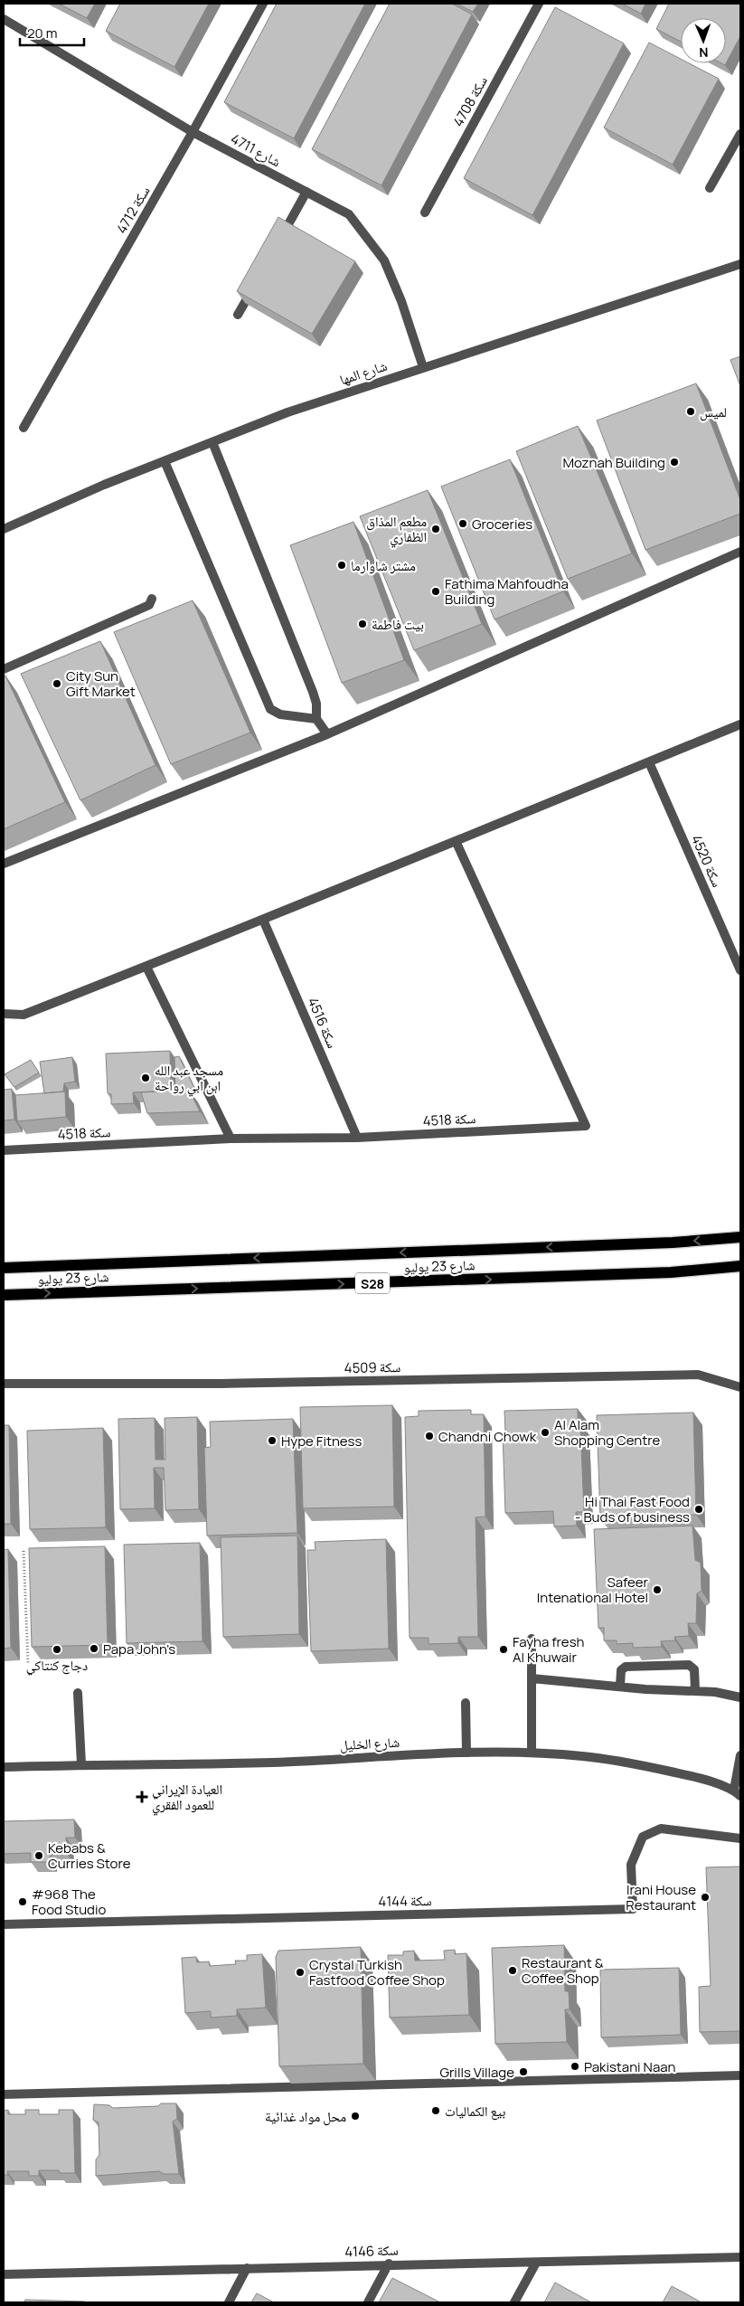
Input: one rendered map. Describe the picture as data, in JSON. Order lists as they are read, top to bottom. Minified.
{"streets":{"main road":["شارع 23 يوليو","S28"],"street":["سكة 4708","4711 شارع","سكة 4712","شارع المها","سكة 4520","سكة 4516","سكة 4518","سكة 4509","شارع الخليل","سكة 4144","سكة 4146"]},"crossings":[["4711 شارع","سكة 4712"],["4711 شارع","شارع المها"],["سكة 4516","سكة 4518"]],"places":{"other":["لميس","Moznah Building","Groceries","مطعم المذاق الظفاري","مشتر شاوارما","Fathima Mahfoudha Building","بيت فاطمة","City Sun Gift Market","مسجد عبد الله ابن ابي رواحة","Al Alam Shopping Centre","Chandni Chowk","Hype Fitness","Hi Thai Fast Food - Buds of business","Safeer Intenational Hotel","Papa John's","دجاج كنتاكي","Fayha fresh Al Khuwair","Kebabs & Curries Store","Irani House Restaurant","#968 The Food Studio","Restaurant & Coffee Shop","Crystal Turkish Fastfood Coffee Shop","Pakistani Naan","Grills Village","بيع الكماليات","محل مواد غذائية"],"health":["العيادة الإيراني للعمود الفقري"]},"scale_bar":"20 m","north":"bottom"}
